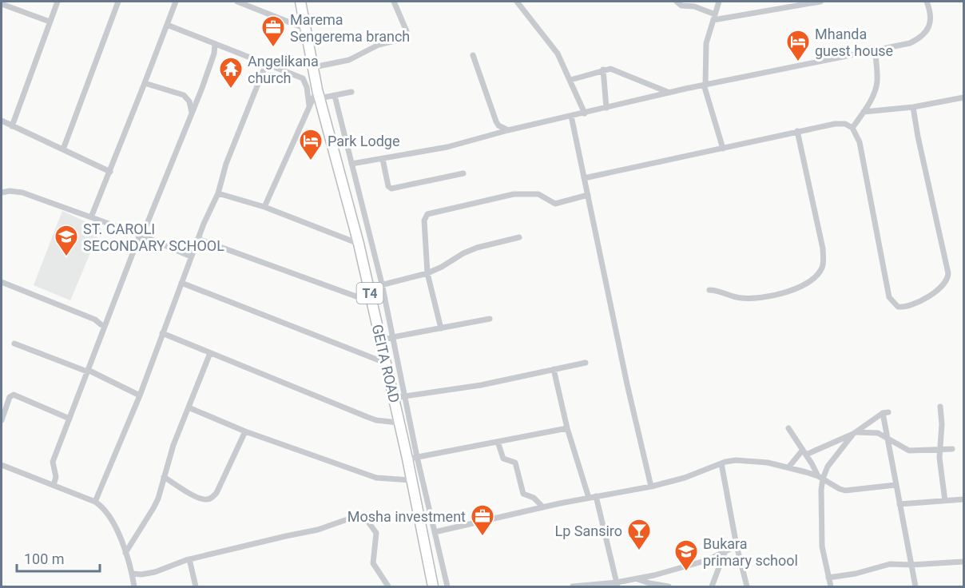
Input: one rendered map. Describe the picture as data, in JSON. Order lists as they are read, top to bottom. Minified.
{"streets":{"highway":["T4","GEITA ROAD"]},"places":{"office":["Marema Sengerema branch","Mosha investment"],"hotel":["Mhanda guest house","Park Lodge"],"temple":["Angelikana church"],"school or university":["ST. CAROLI SECONDARY SCHOOL","Bukara primary school"],"bar":["Lp Sansiro"]},"scale_bar":"100 m"}
